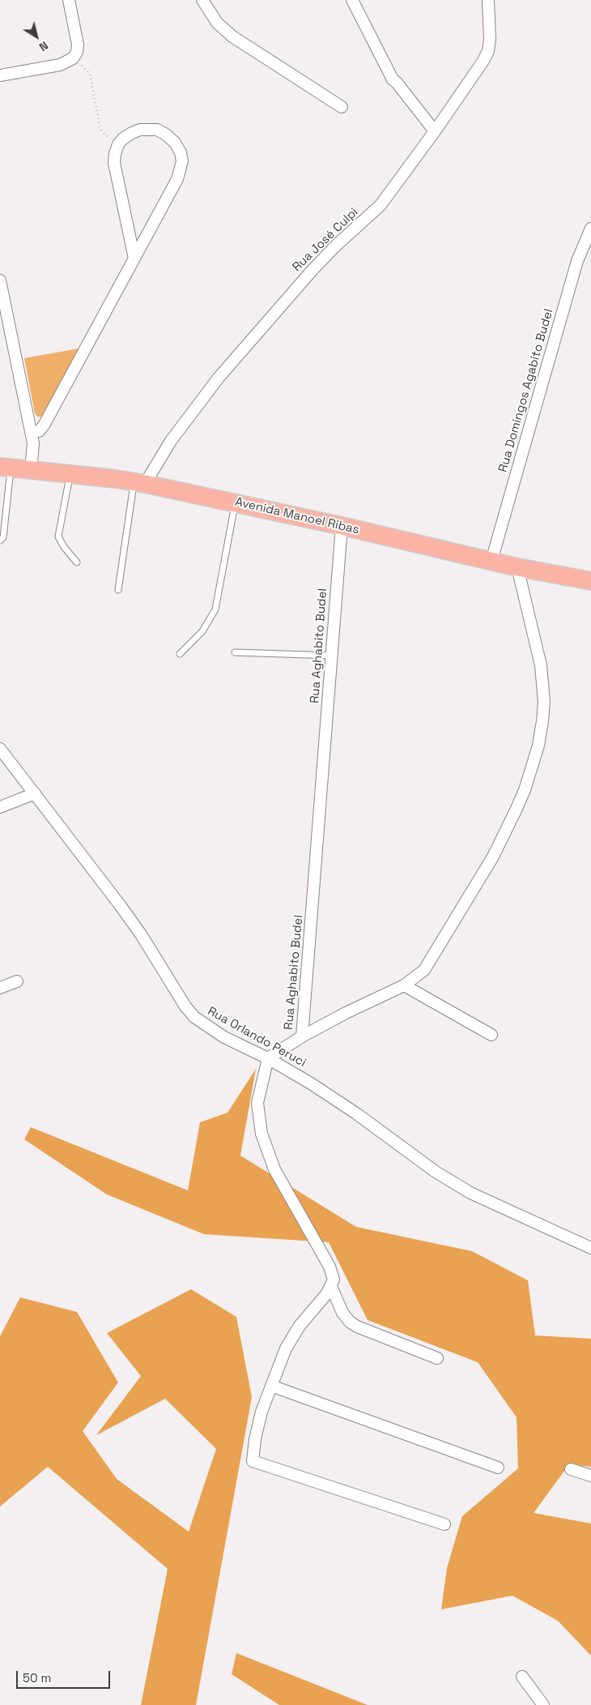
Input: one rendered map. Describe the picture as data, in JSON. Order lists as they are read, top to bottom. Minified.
{"streets":{"main road":["Avenida Manoel Ribas"],"street":["Rua José Culpi","Rua Domingos Agabito Budel","Rua Aghabito Budel","Rua Orlando Peruci"]},"crossings":[["Rua José Culpi","Avenida Manoel Ribas"],["Rua Domingos Agabito Budel","Avenida Manoel Ribas"],["Avenida Manoel Ribas","Rua Aghabito Budel"],["Rua Aghabito Budel","Rua Orlando Peruci"]],"scale_bar":"50 m","north":"bottom right"}
